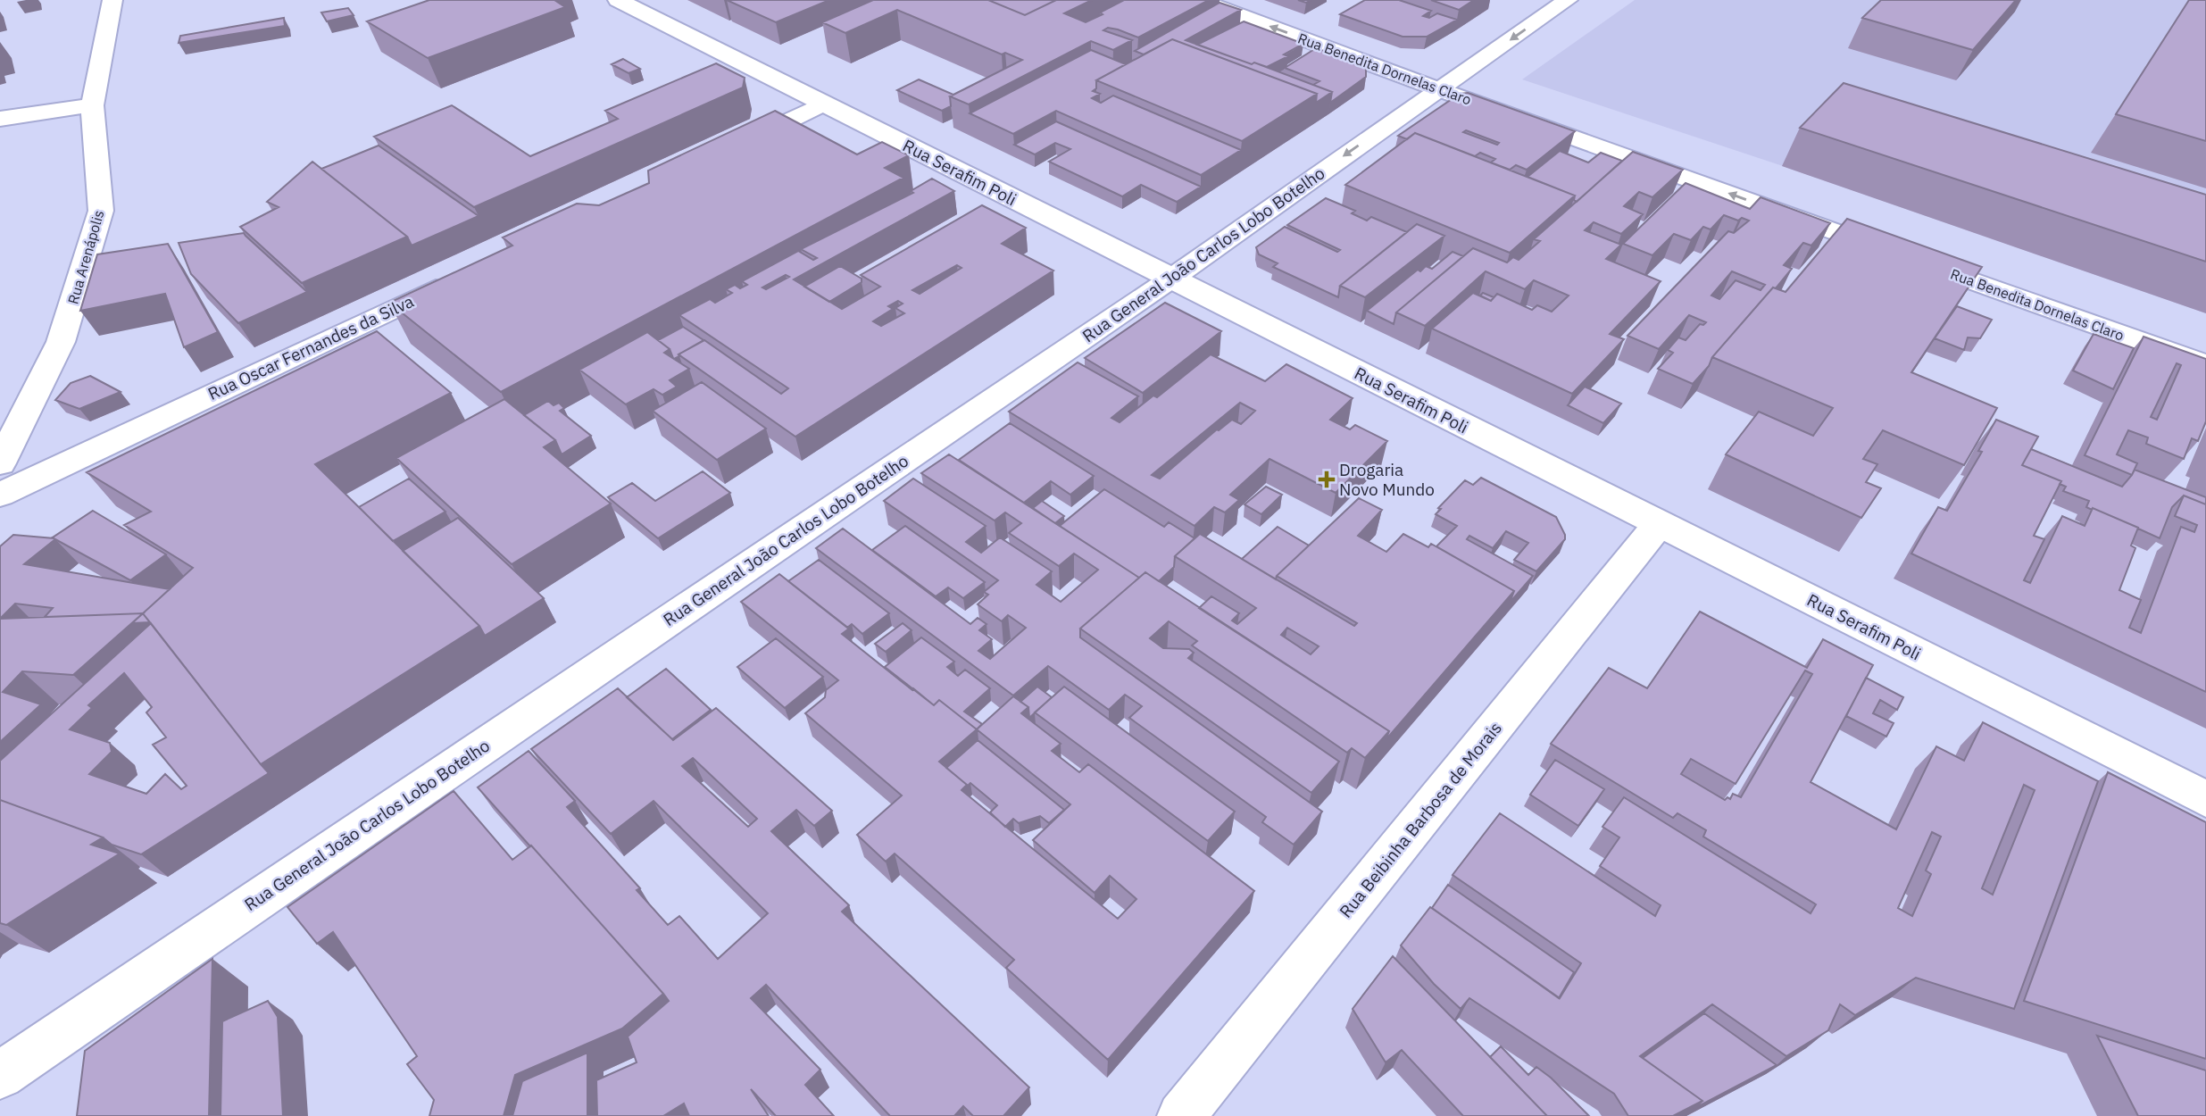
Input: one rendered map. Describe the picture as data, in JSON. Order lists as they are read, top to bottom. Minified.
{"streets":{"street":["Rua Benedita Dornelas Claro","Rua Serafim Poli","Rua General João Carlos Lobo Botelho","Rua Arenápolis","Rua Oscar Fernandes da Silva","Rua Beibinha Barbosa de Morais"]},"crossings":[["Rua Benedita Dornelas Claro","Rua General João Carlos Lobo Botelho"],["Rua Serafim Poli","Rua General João Carlos Lobo Botelho"],["Rua Serafim Poli","Rua Beibinha Barbosa de Morais"]],"one_way":["Rua Benedita Dornelas Claro"],"places":{"health":["Drogaria Novo Mundo"]}}
